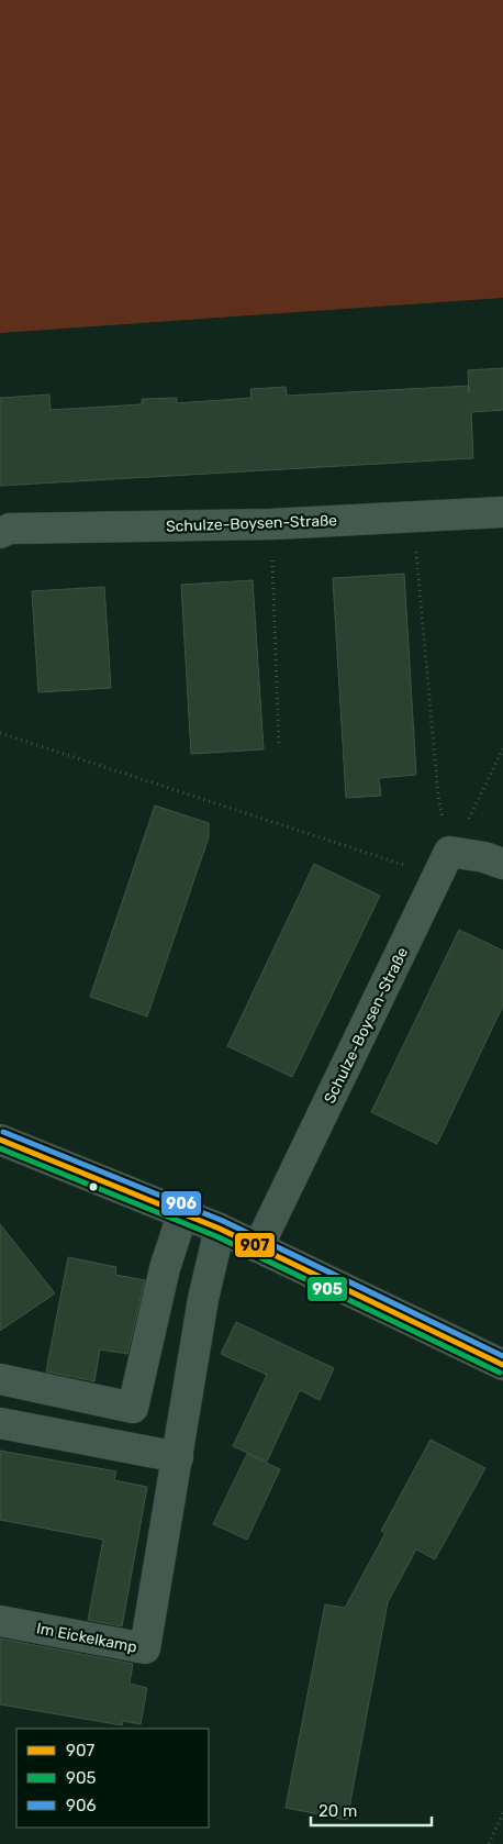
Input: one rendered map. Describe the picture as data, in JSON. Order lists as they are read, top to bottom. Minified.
{"streets":{"street":["Schulze-Boysen-Straße","Im Eickelkamp"]},"lines":["transit line 906","transit line 907","transit line 905"],"legend":["907","905","906"],"scale_bar":"20 m"}
